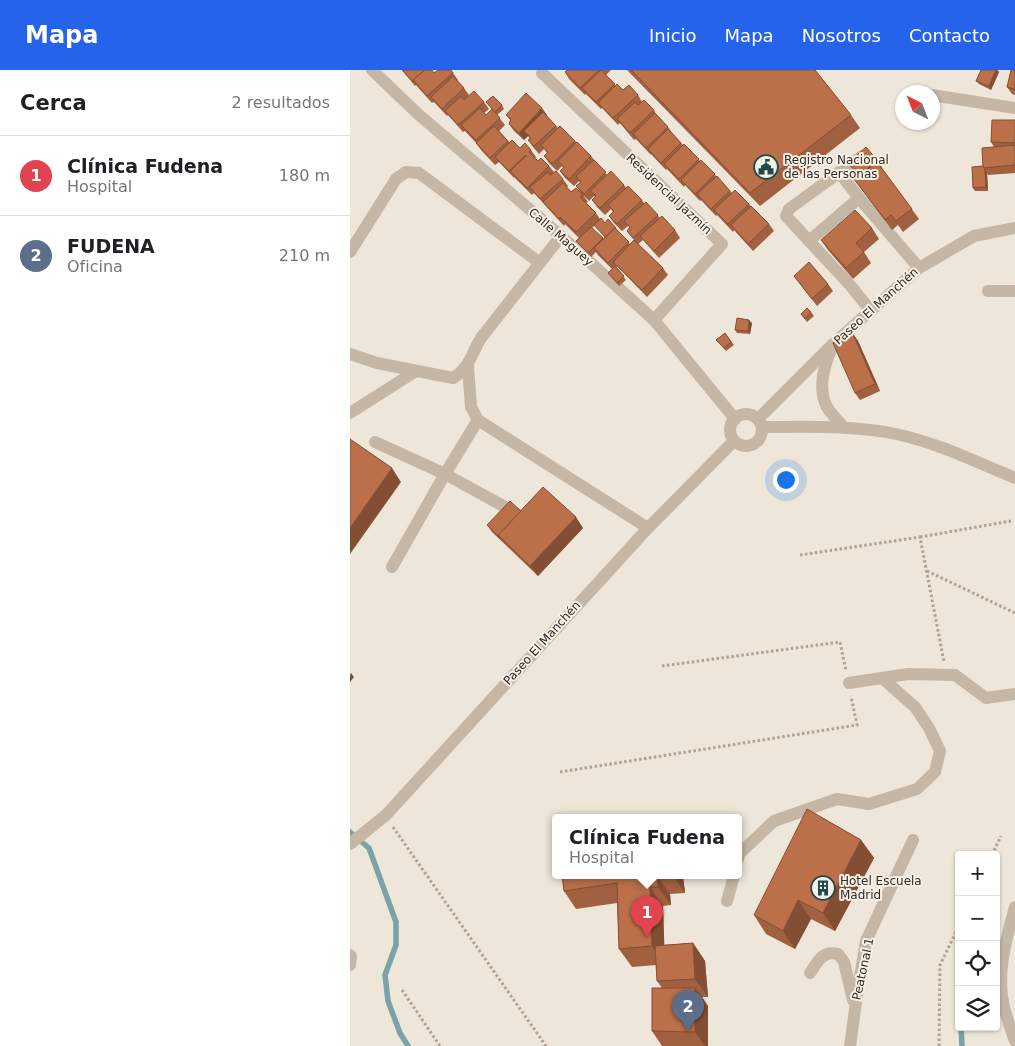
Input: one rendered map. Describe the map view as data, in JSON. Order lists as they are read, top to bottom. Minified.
{"streets":{"street":["Residencial Jazmín","Calle Maguey","Paseo El Manchén","Peatonal 1"]},"crossings":[["Residencial Jazmín","Calle Maguey"],["Calle Maguey","Paseo El Manchén"]],"places":{"public building":["Registro Nacional de las Personas"],"building":["Hotel Escuela Madrid"]},"north":"top left","page":{"header":"Mapa","nav":["Inicio","Mapa","Nosotros","Contacto"],"heading":["Cerca","2 resultados"],"list":[{"mark":"1","name":"Clínica Fudena","note":"Hospital","value":"180 m"},{"mark":"2","name":"FUDENA","note":"Oficina","value":"210 m"}],"popup":["Clínica Fudena","Hospital"],"map_buttons":["+","−"],"pins":["1","2"]}}
